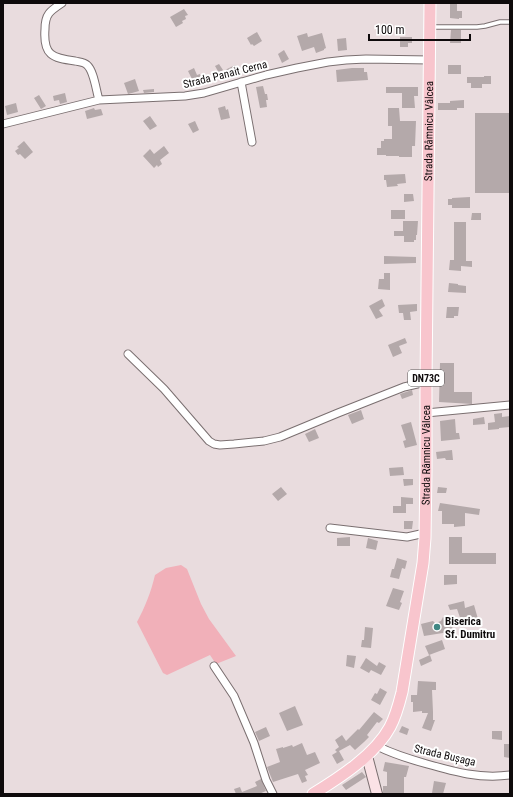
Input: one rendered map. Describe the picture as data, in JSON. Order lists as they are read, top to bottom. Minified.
{"streets":{"main road":["Strada Râmnicu Vâlcea","DN73C"],"street":["Strada Panait Cerna","Strada Bușaga"]},"crossings":[["Strada Panait Cerna","Strada Râmnicu Vâlcea"],["Strada Râmnicu Vâlcea","Strada Bușaga"]],"places":["Biserica Sf. Dumitru"],"scale_bar":"100 m"}
